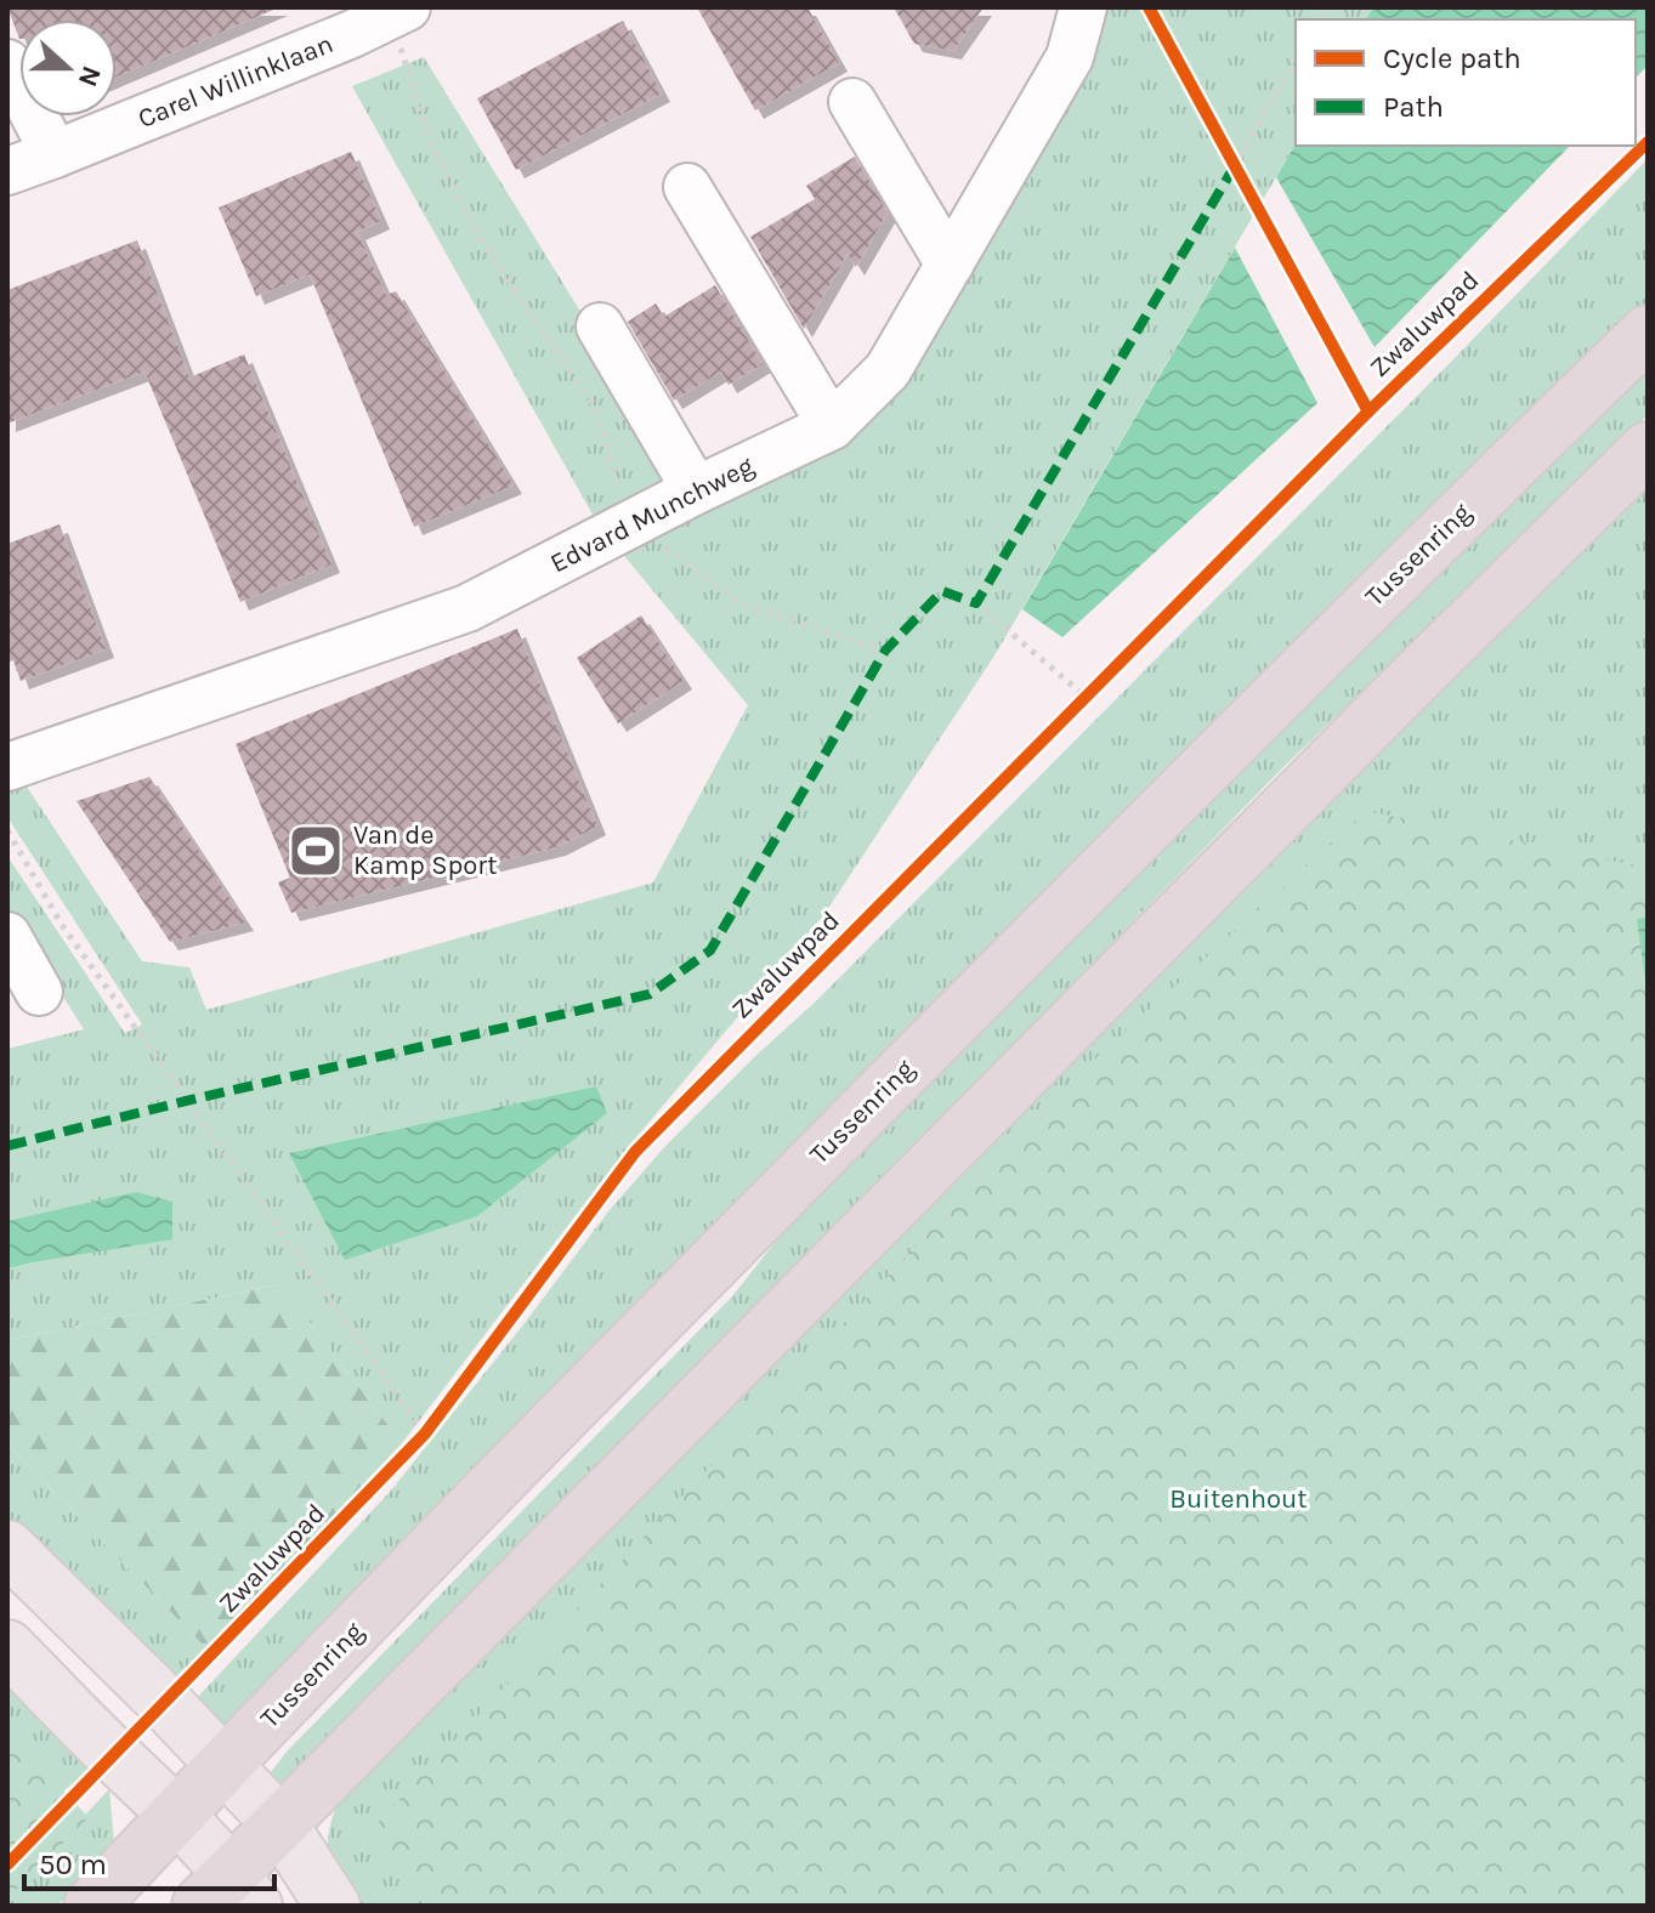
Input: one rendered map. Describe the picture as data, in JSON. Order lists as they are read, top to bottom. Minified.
{"streets":{"highway":["Tussenring"],"street":["Carel Willinklaan","Edvard Munchweg"],"cycle path":["Zwaluwpad"]},"parks":["Buitenhout"],"places":{"sports":["Van de Kamp Sport"]},"legend":["Cycle path","Path"],"scale_bar":"50 m","north":"right"}
